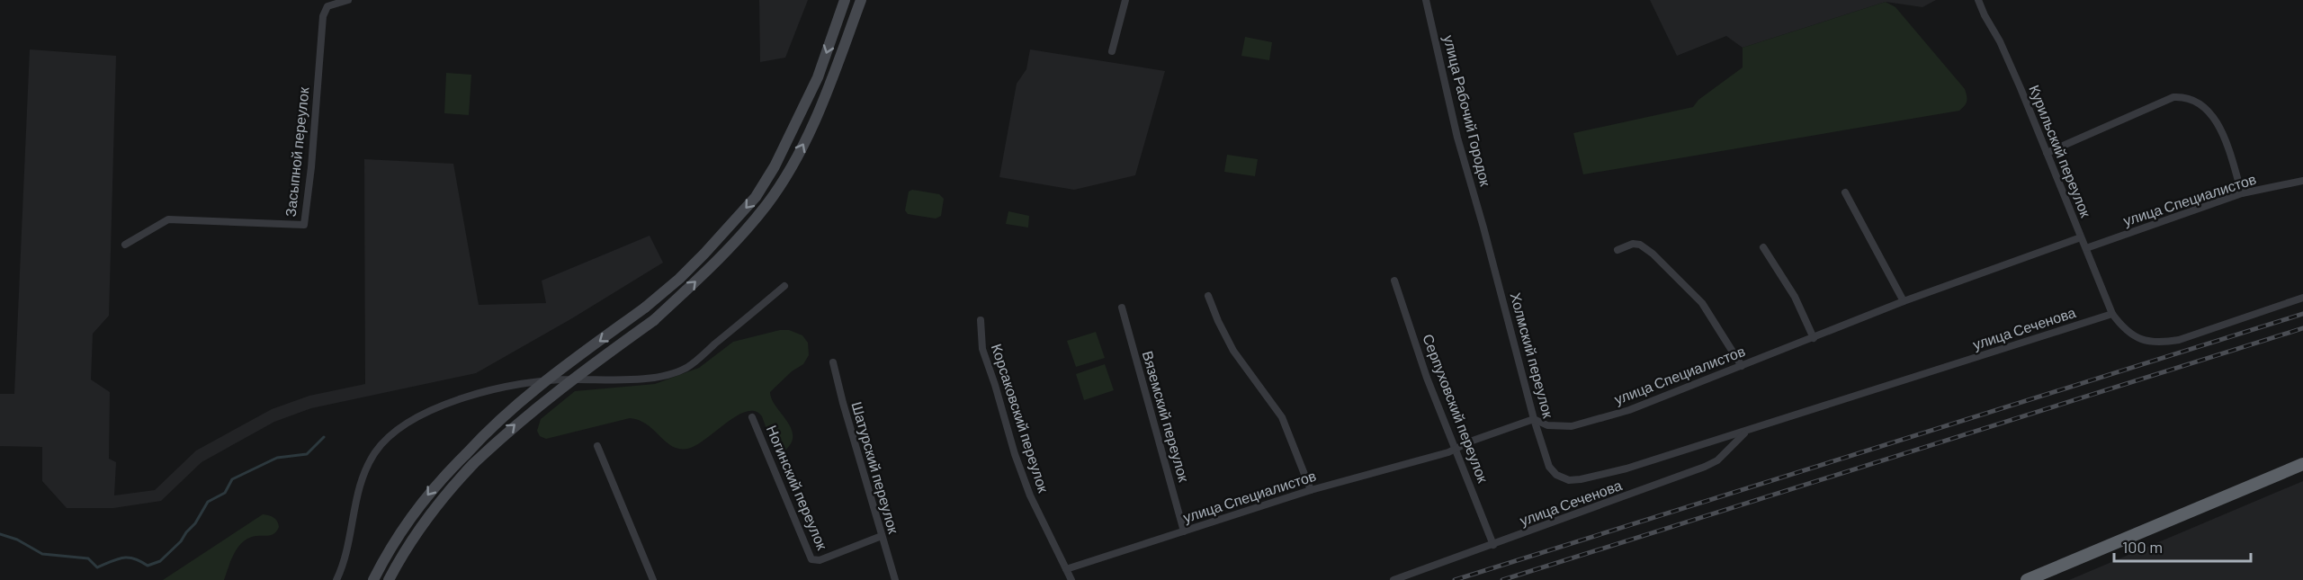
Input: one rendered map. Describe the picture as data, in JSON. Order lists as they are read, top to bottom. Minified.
{"streets":{"street":["улица Рабочий Городок","Курильский переулок","Засыпной переулок","улица Специалистов","улица Сеченова","Холмский переулок","Серпуховский переулок","Вяземский переулок","Корсаковский переулок","Шатурский переулок","Ногинский переулок"]},"crossings":[["улица Рабочий Городок","Холмский переулок"],["Курильский переулок","улица Специалистов"],["Курильский переулок","улица Сеченова"],["улица Специалистов","Холмский переулок"],["улица Специалистов","Серпуховский переулок"],["улица Специалистов","Вяземский переулок"],["улица Специалистов","Корсаковский переулок"],["улица Сеченова","Холмский переулок"],["улица Сеченова","Серпуховский переулок"],["Шатурский переулок","Ногинский переулок"]],"scale_bar":"100 m"}
